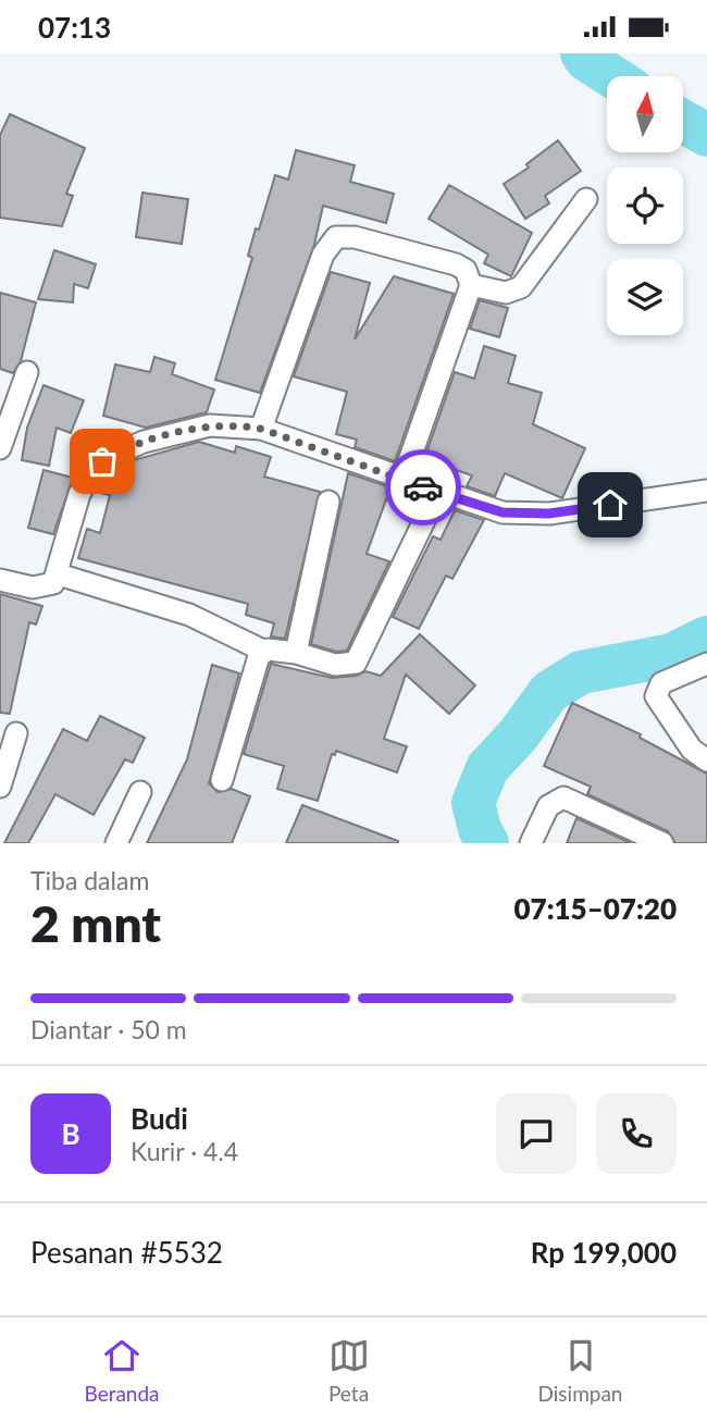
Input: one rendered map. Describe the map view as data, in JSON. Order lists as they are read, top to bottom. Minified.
{"north":"top","page":{"status":"07:13","heading":["2 mnt","Tiba dalam","07:15–07:20"],"panel":["Budi","Kurir · 4.4","Pesanan #5532","Rp 199,000"],"bar":"Diantar · 50 m","round":"B","tabs":["Beranda","Peta","Disimpan"]}}
